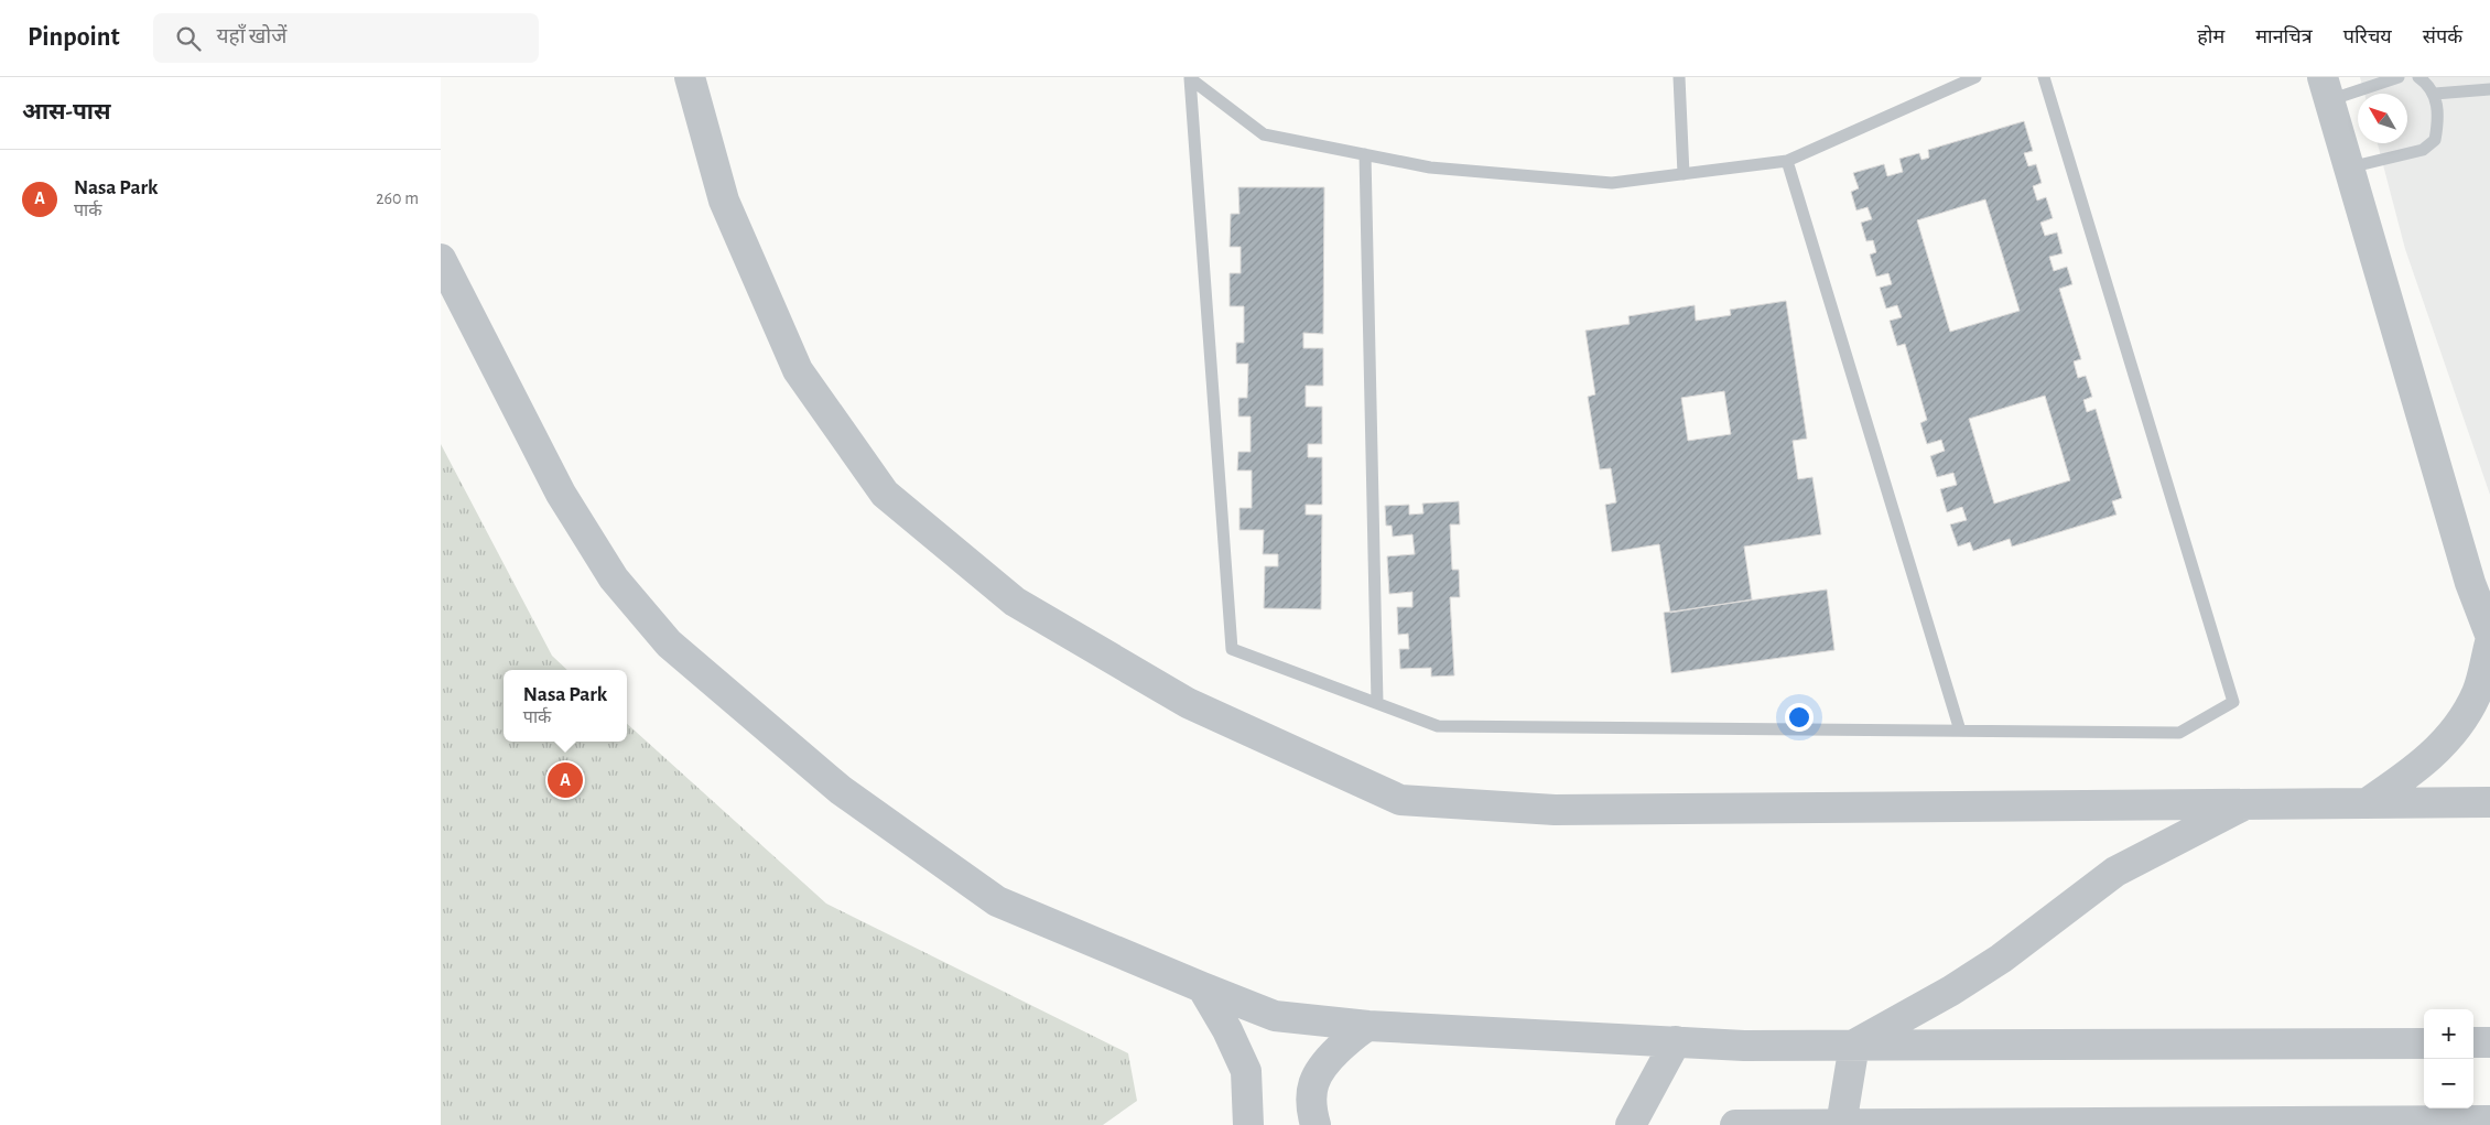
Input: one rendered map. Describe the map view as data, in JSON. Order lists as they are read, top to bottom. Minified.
{"north":"top left","page":{"header":"Pinpoint","search":"यहाँ खोजें","nav":["होम","मानचित्र","परिचय","संपर्क"],"heading":"आस-पास","list":[{"mark":"A","name":"Nasa Park","note":"पार्क","value":"260 m"}],"popup":["Nasa Park","पार्क"],"pins":"A","map_buttons":["+","−"]}}
